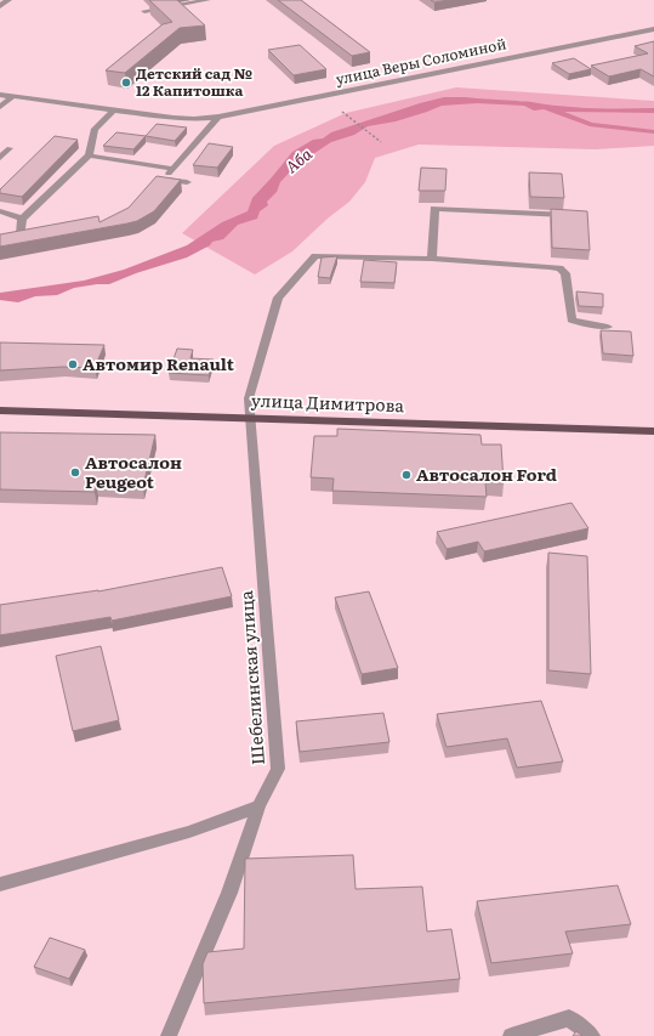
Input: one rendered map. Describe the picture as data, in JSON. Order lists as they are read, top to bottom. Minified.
{"streets":{"main road":["улица Димитрова"],"street":["улица Веры Соломиной","Шебелинская улица"]},"crossings":[["улица Димитрова","Шебелинская улица"]],"water":["Аба"],"places":["Детский сад № 12 Капитошка","Автомир Renault","Автосалон Peugeot","Автосалон Ford"]}
